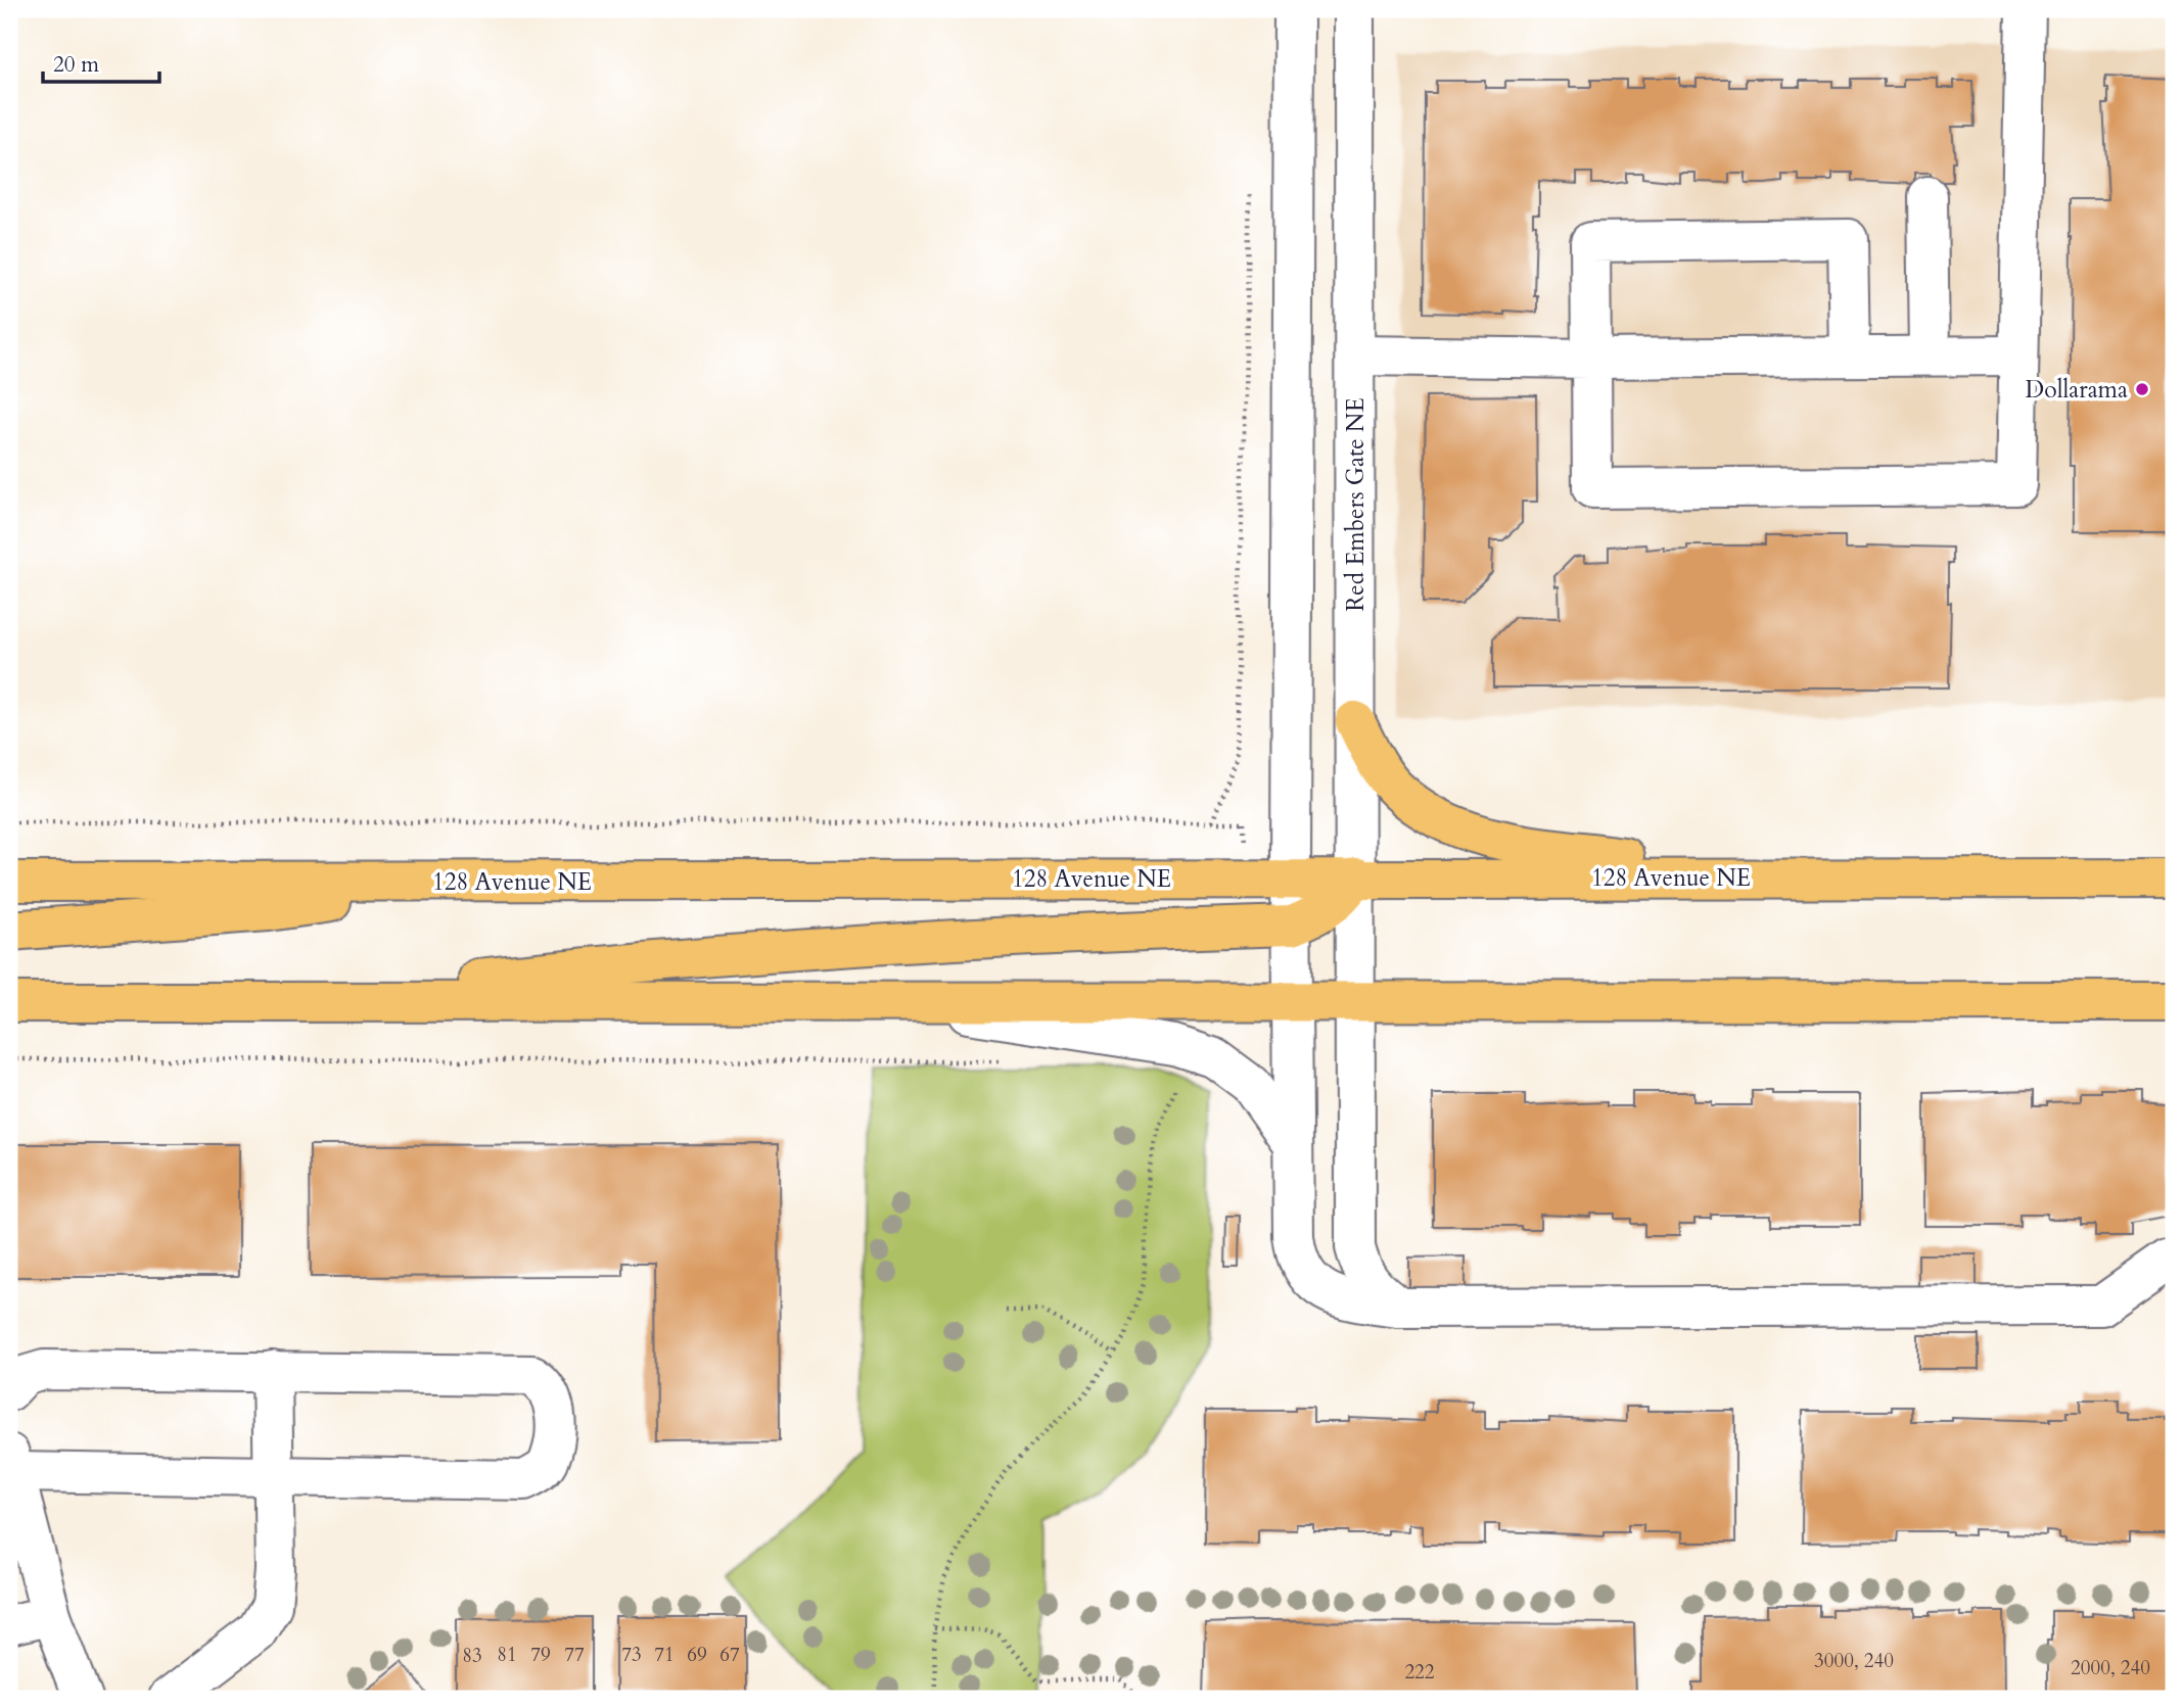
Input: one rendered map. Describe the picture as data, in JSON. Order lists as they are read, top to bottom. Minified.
{"streets":{"main road":["128 Avenue NE"],"street":["Red Embers Gate NE"]},"crossings":[["Red Embers Gate NE","128 Avenue NE"]],"places":["Dollarama"],"house_numbers":["81","79","77","73","71","69","67","83","3000, 240","2000, 240","222"],"scale_bar":"20 m"}
